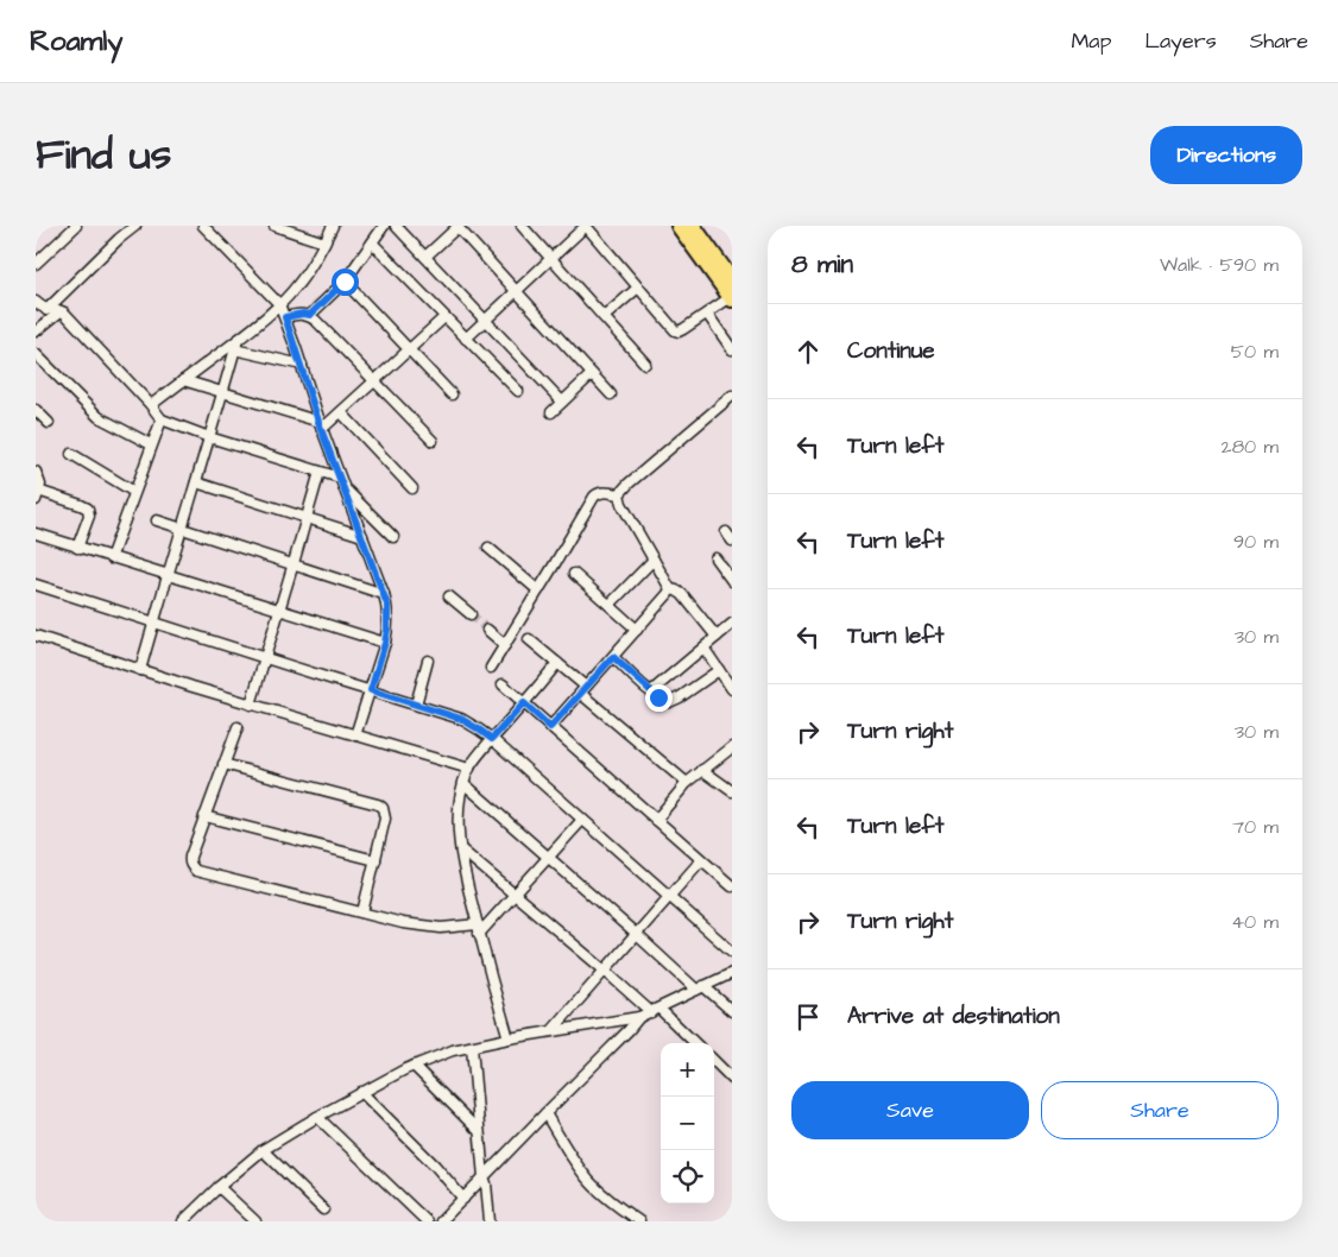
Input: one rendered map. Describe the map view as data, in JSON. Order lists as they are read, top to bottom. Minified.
{"page":{"header":"Roamly","nav":["Map","Layers","Share"],"title":"Find us","buttons":["Directions",["Save","Share"]],"heading":["8 min","Walk · 590 m"],"list":[["Continue","50 m"],["Turn left","280 m"],["Turn left","90 m"],["Turn left","30 m"],["Turn right","30 m"],["Turn left","70 m"],["Turn right","40 m"],"Arrive at destination"],"map_buttons":["+","−"]}}
